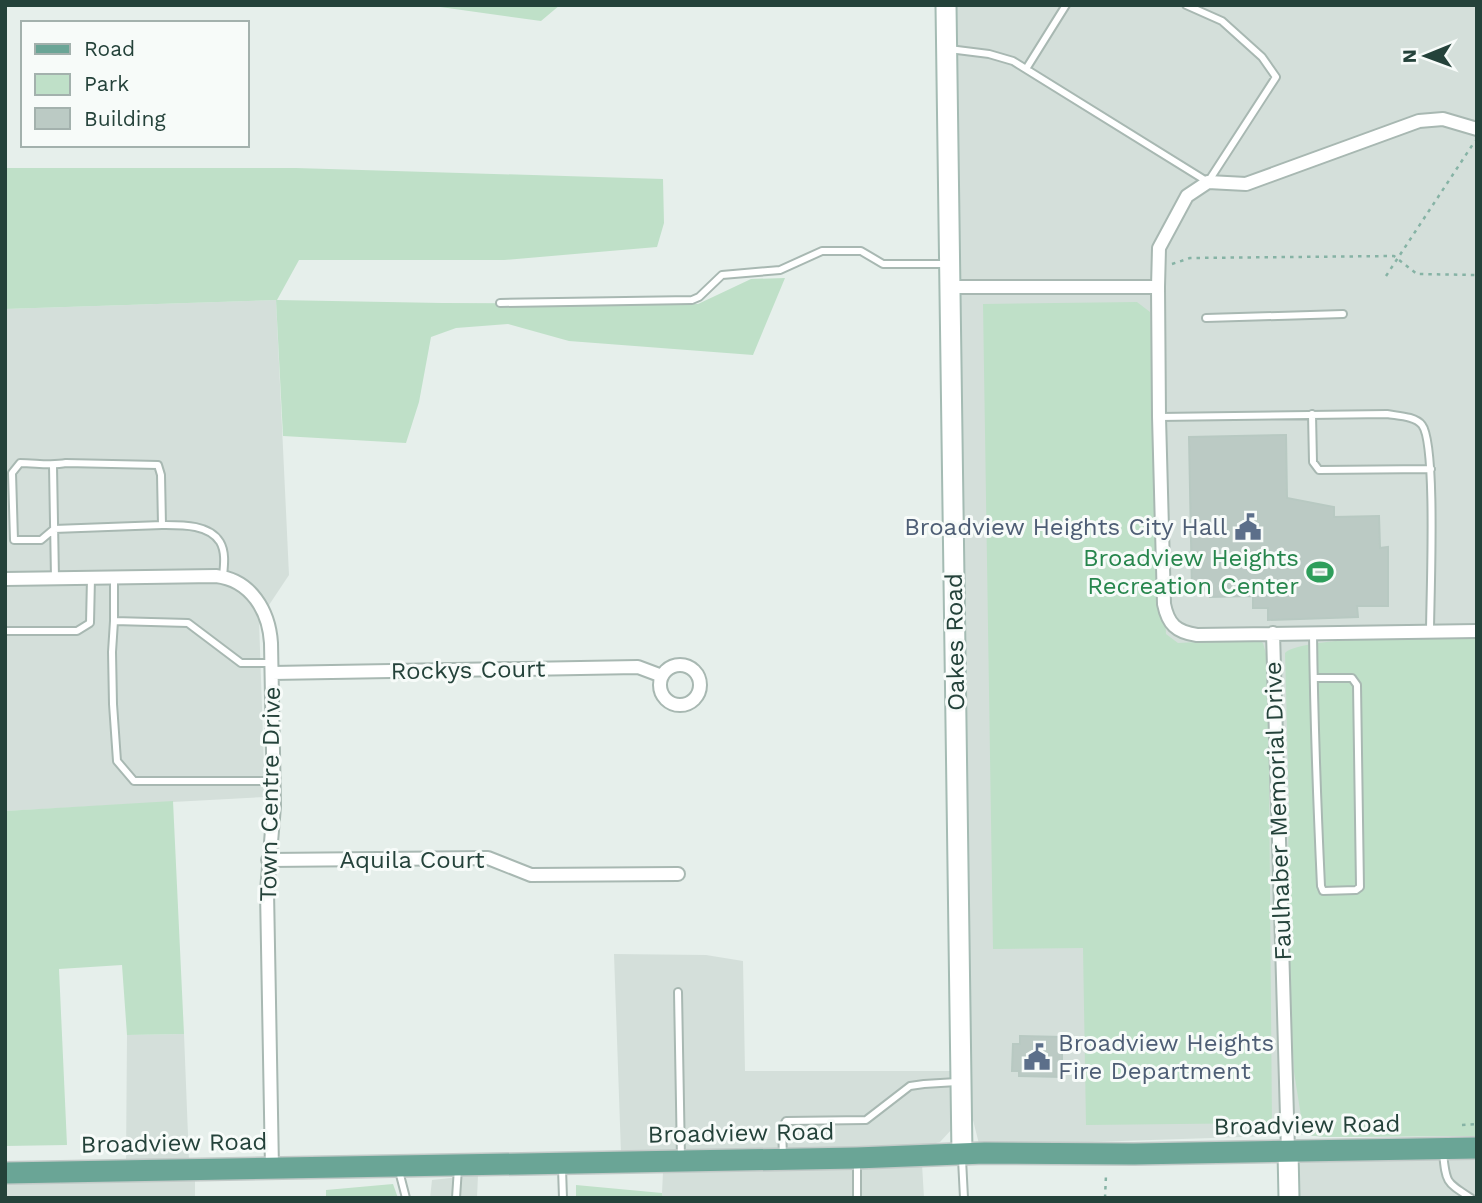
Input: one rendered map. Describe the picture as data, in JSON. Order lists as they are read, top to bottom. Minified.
{"streets":{"main road":["Broadview Road"],"street":["Oakes Road","Rockys Court","Town Centre Drive","Faulhaber Memorial Drive","Aquila Court"]},"crossings":[["Oakes Road","Broadview Road"],["Rockys Court","Town Centre Drive"],["Town Centre Drive","Aquila Court"],["Town Centre Drive","Broadview Road"],["Faulhaber Memorial Drive","Broadview Road"]],"places":{"public building":["Broadview Heights City Hall","Broadview Heights Fire Department"],"sports":["Broadview Heights Recreation Center"]},"legend":["Road","Park","Building"],"north":"left"}
